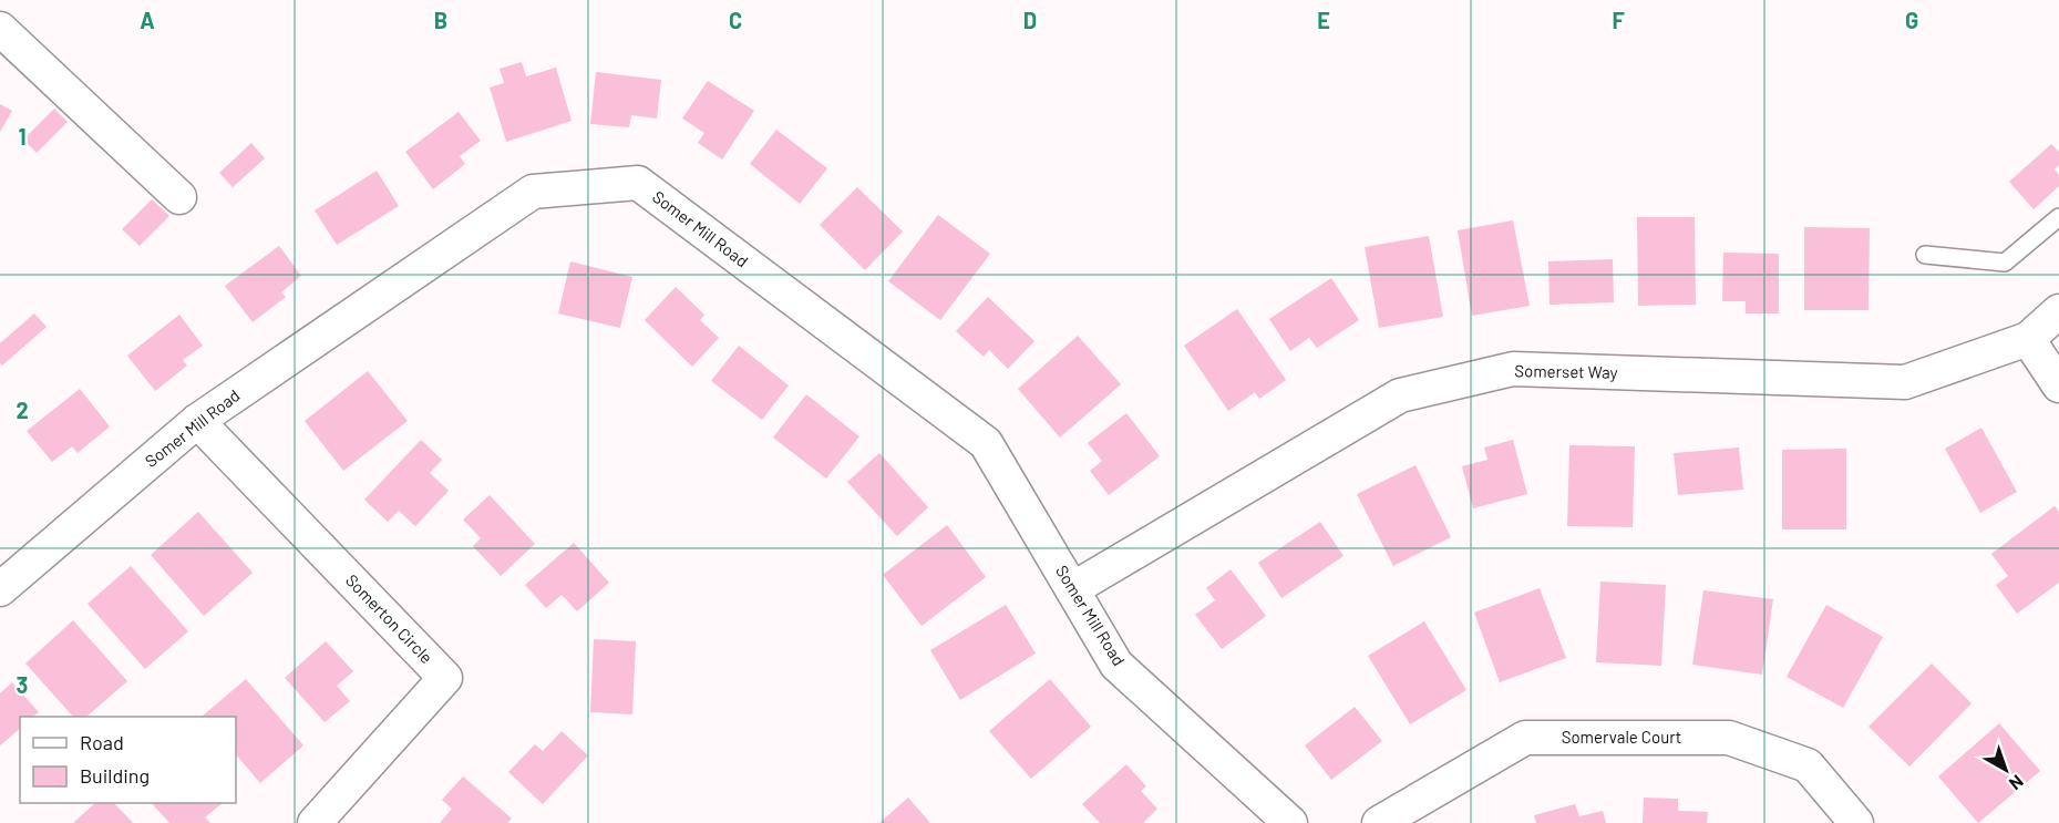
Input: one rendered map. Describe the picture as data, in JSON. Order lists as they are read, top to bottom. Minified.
{"streets":{"street":["Somer Mill Road","Somerset Way","Somerton Circle","Somervale Court"]},"crossings":[["Somer Mill Road","Somerset Way"],["Somer Mill Road","Somerton Circle"]],"legend":["Road","Building"],"north":"bottom right","grid":{"columns":["A","B","C","D","E","F","G"],"rows":["1","2","3"]}}
